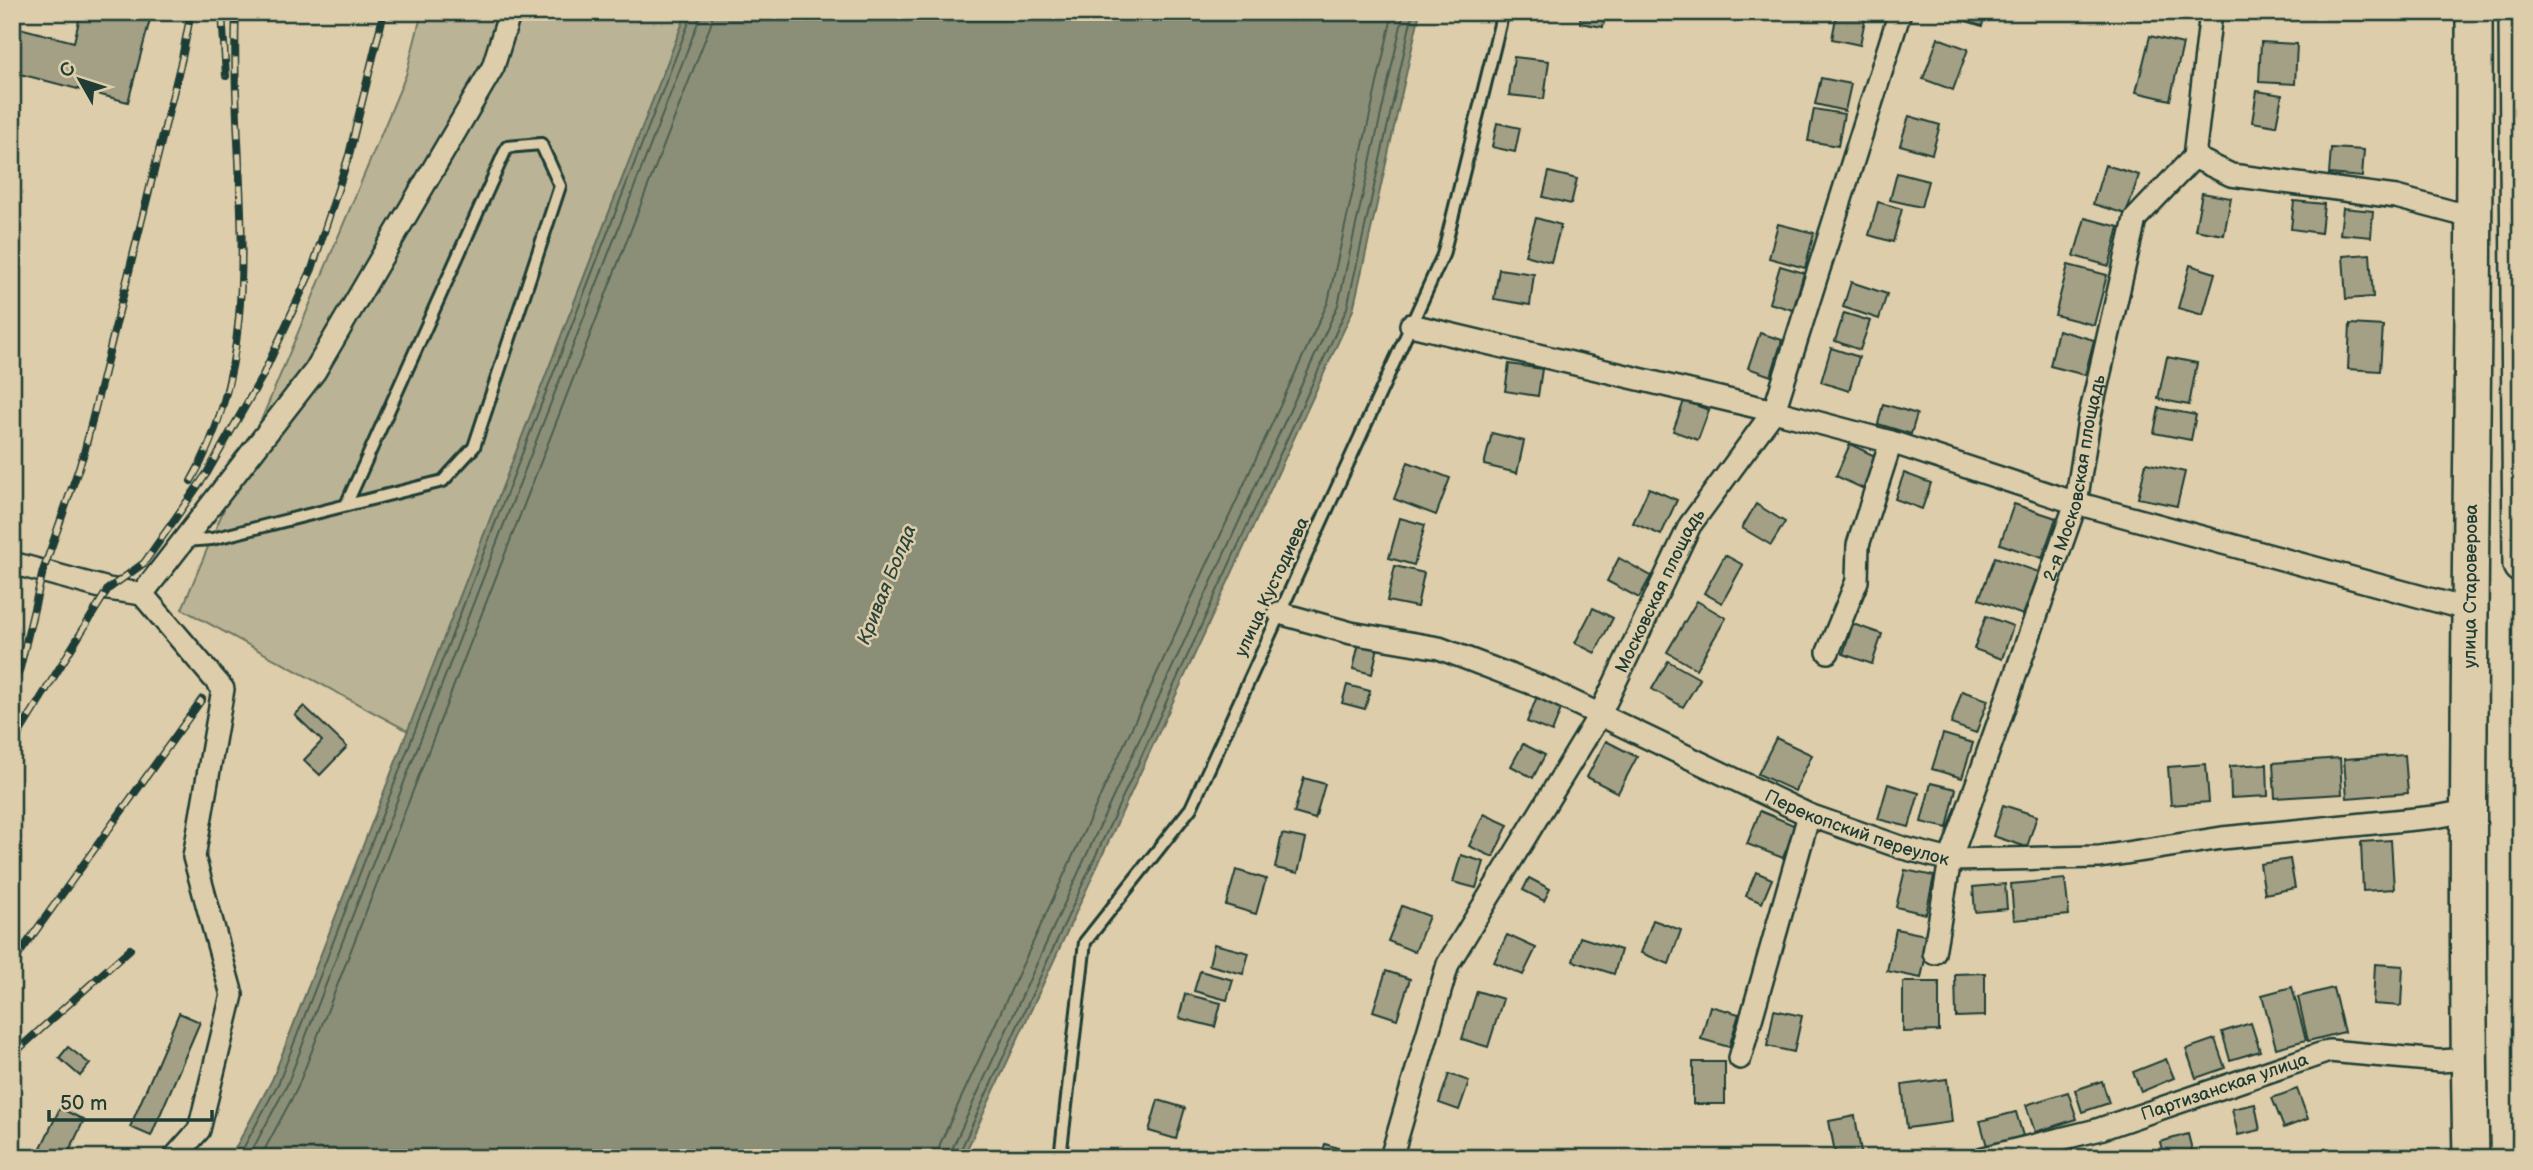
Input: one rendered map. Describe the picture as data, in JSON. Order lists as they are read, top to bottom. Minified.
{"streets":{"main road":["улица Староверова"],"street":["2-я Московская площадь","Московская площадь","Перекопский переулок","Партизанская улица"],"lane":["улица Кустодиева"]},"crossings":[["2-я Московская площадь","Перекопский переулок"],["улица Староверова","Перекопский переулок"],["улица Староверова","Партизанская улица"],["улица Кустодиева","Перекопский переулок"],["Московская площадь","Перекопский переулок"]],"water":["Кривая Болда"],"scale_bar":"50 m","north":"top left"}
